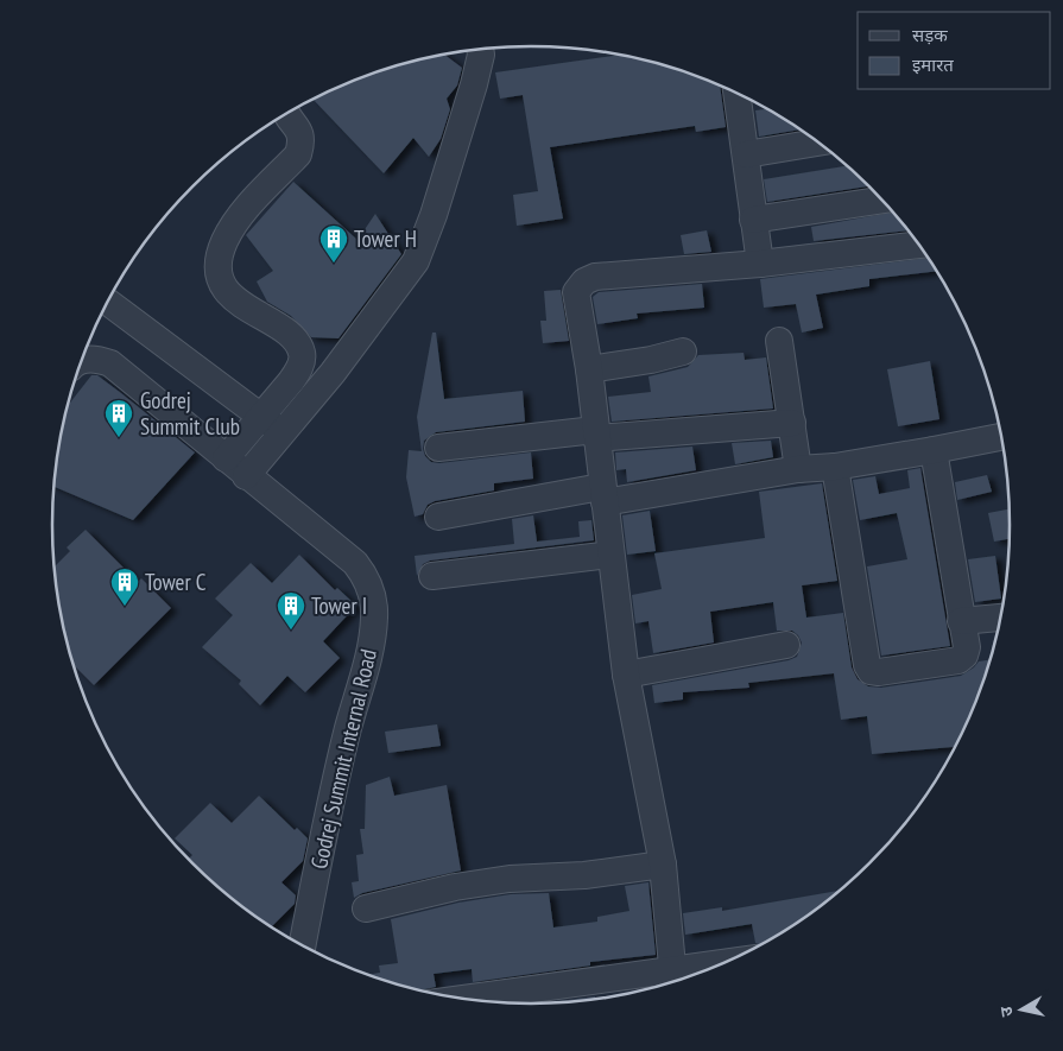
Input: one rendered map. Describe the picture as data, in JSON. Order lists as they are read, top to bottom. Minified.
{"streets":{"street":["Godrej Summit Internal Road"]},"places":{"building":["Tower H","Godrej Summit Club","Tower C","Tower I"]},"legend":["सड़क","इमारत"],"north":"left"}
